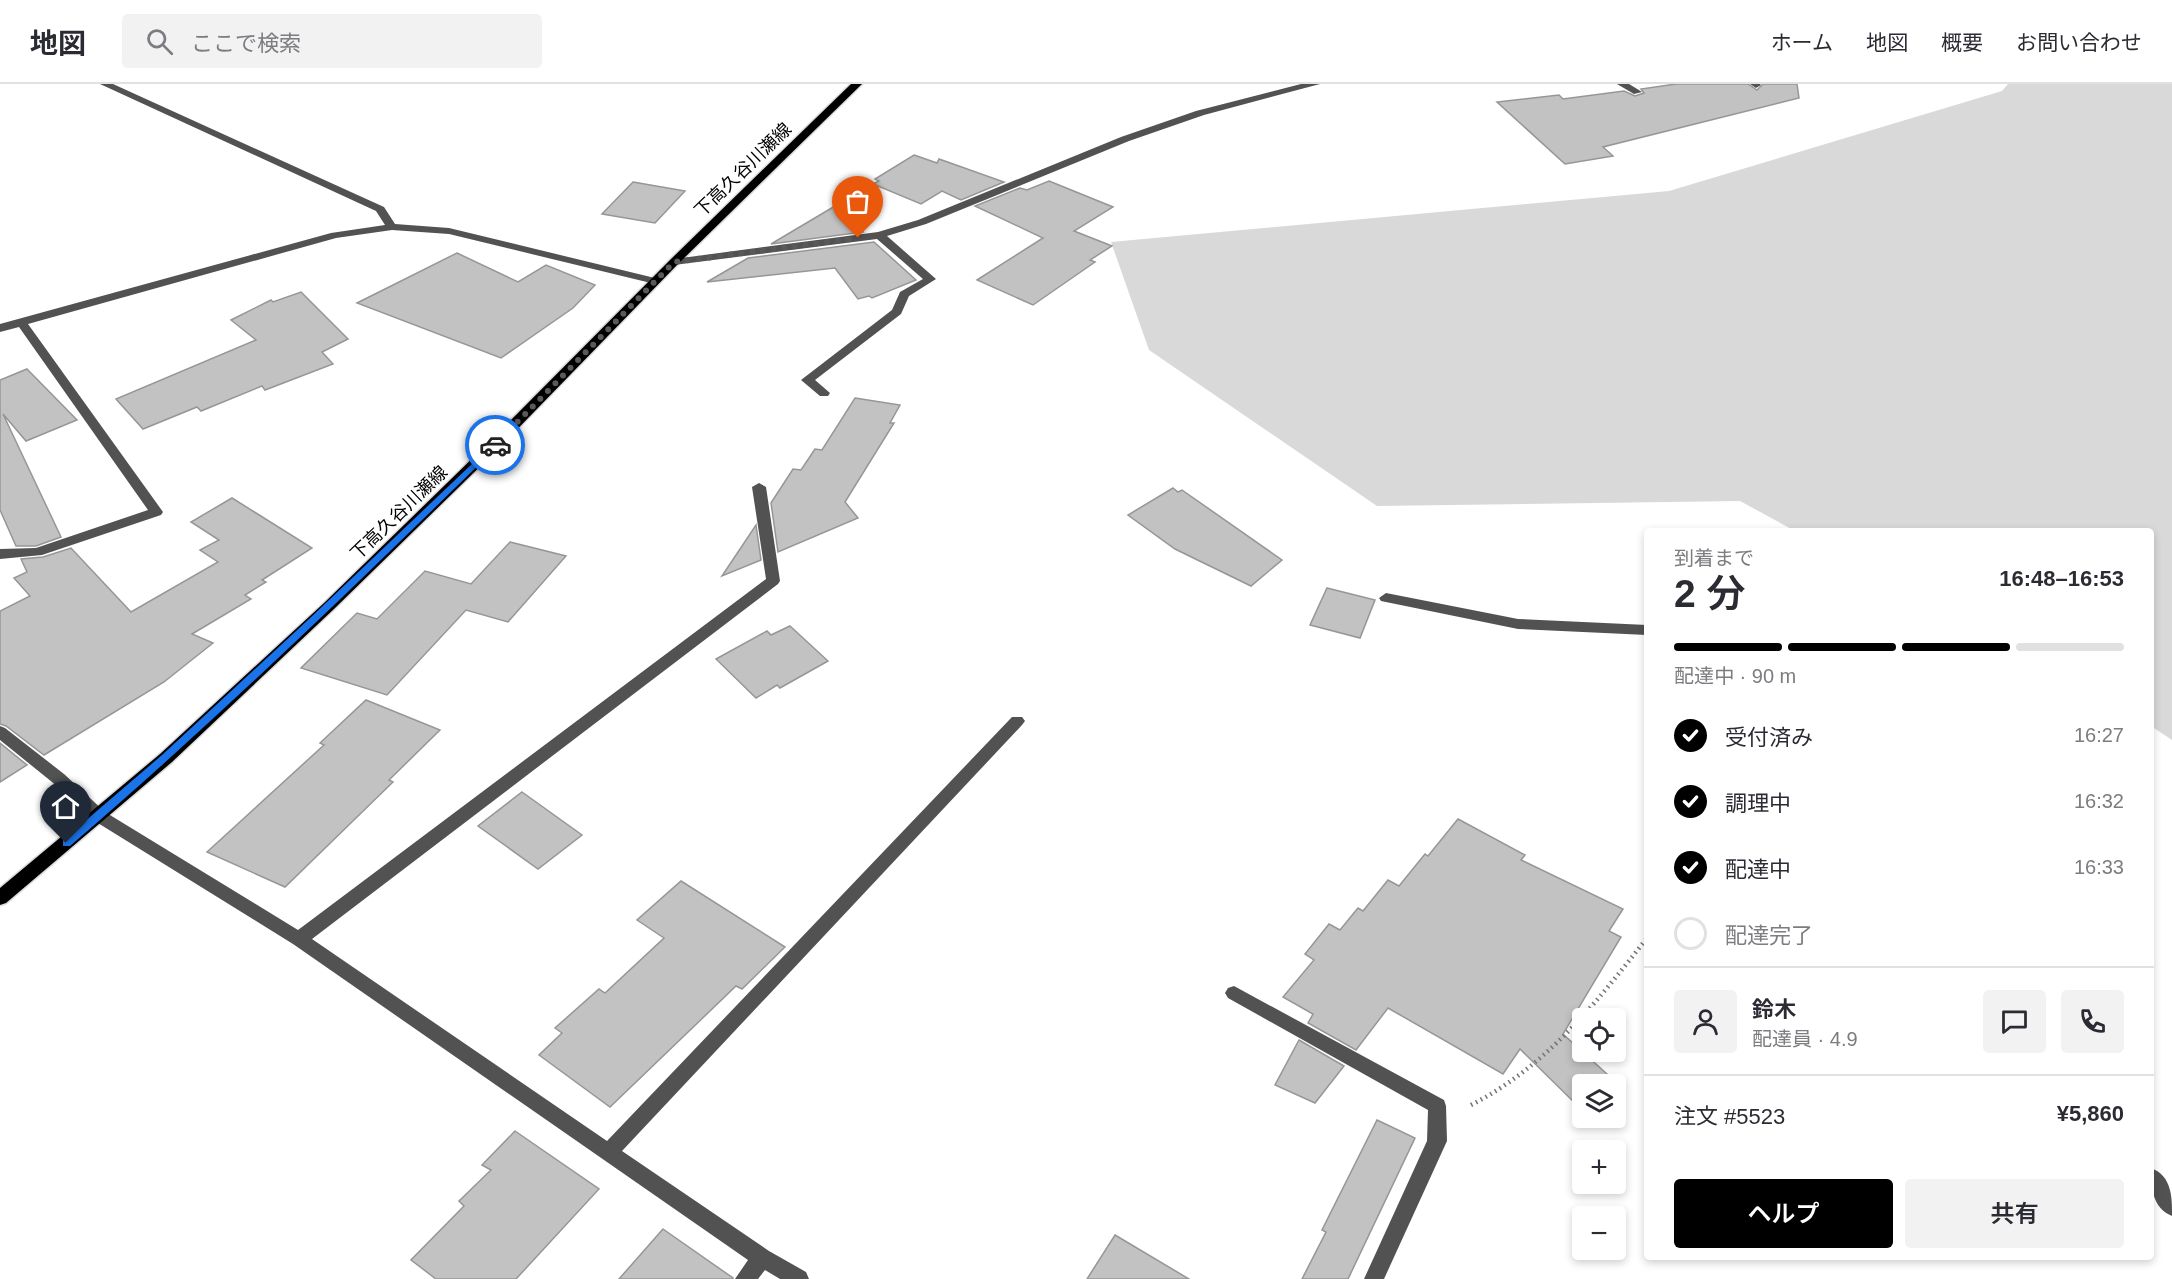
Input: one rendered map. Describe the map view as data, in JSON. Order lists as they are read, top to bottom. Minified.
{"streets":{"main road":["下高久谷川瀬線"]},"page":{"header":"地図","search":"ここで検索","nav":["ホーム","地図","概要","お問い合わせ"],"heading":["2 分","到着まで","16:48–16:53"],"panel":["鈴木","配達員 · 4.9","注文 #5523","¥5,860"],"bar":"配達中 · 90 m","list":[["受付済み","16:27"],["調理中","16:32"],["配達中","16:33"],"配達完了"],"map_buttons":["+","−"],"buttons":["ヘルプ","共有"]}}
